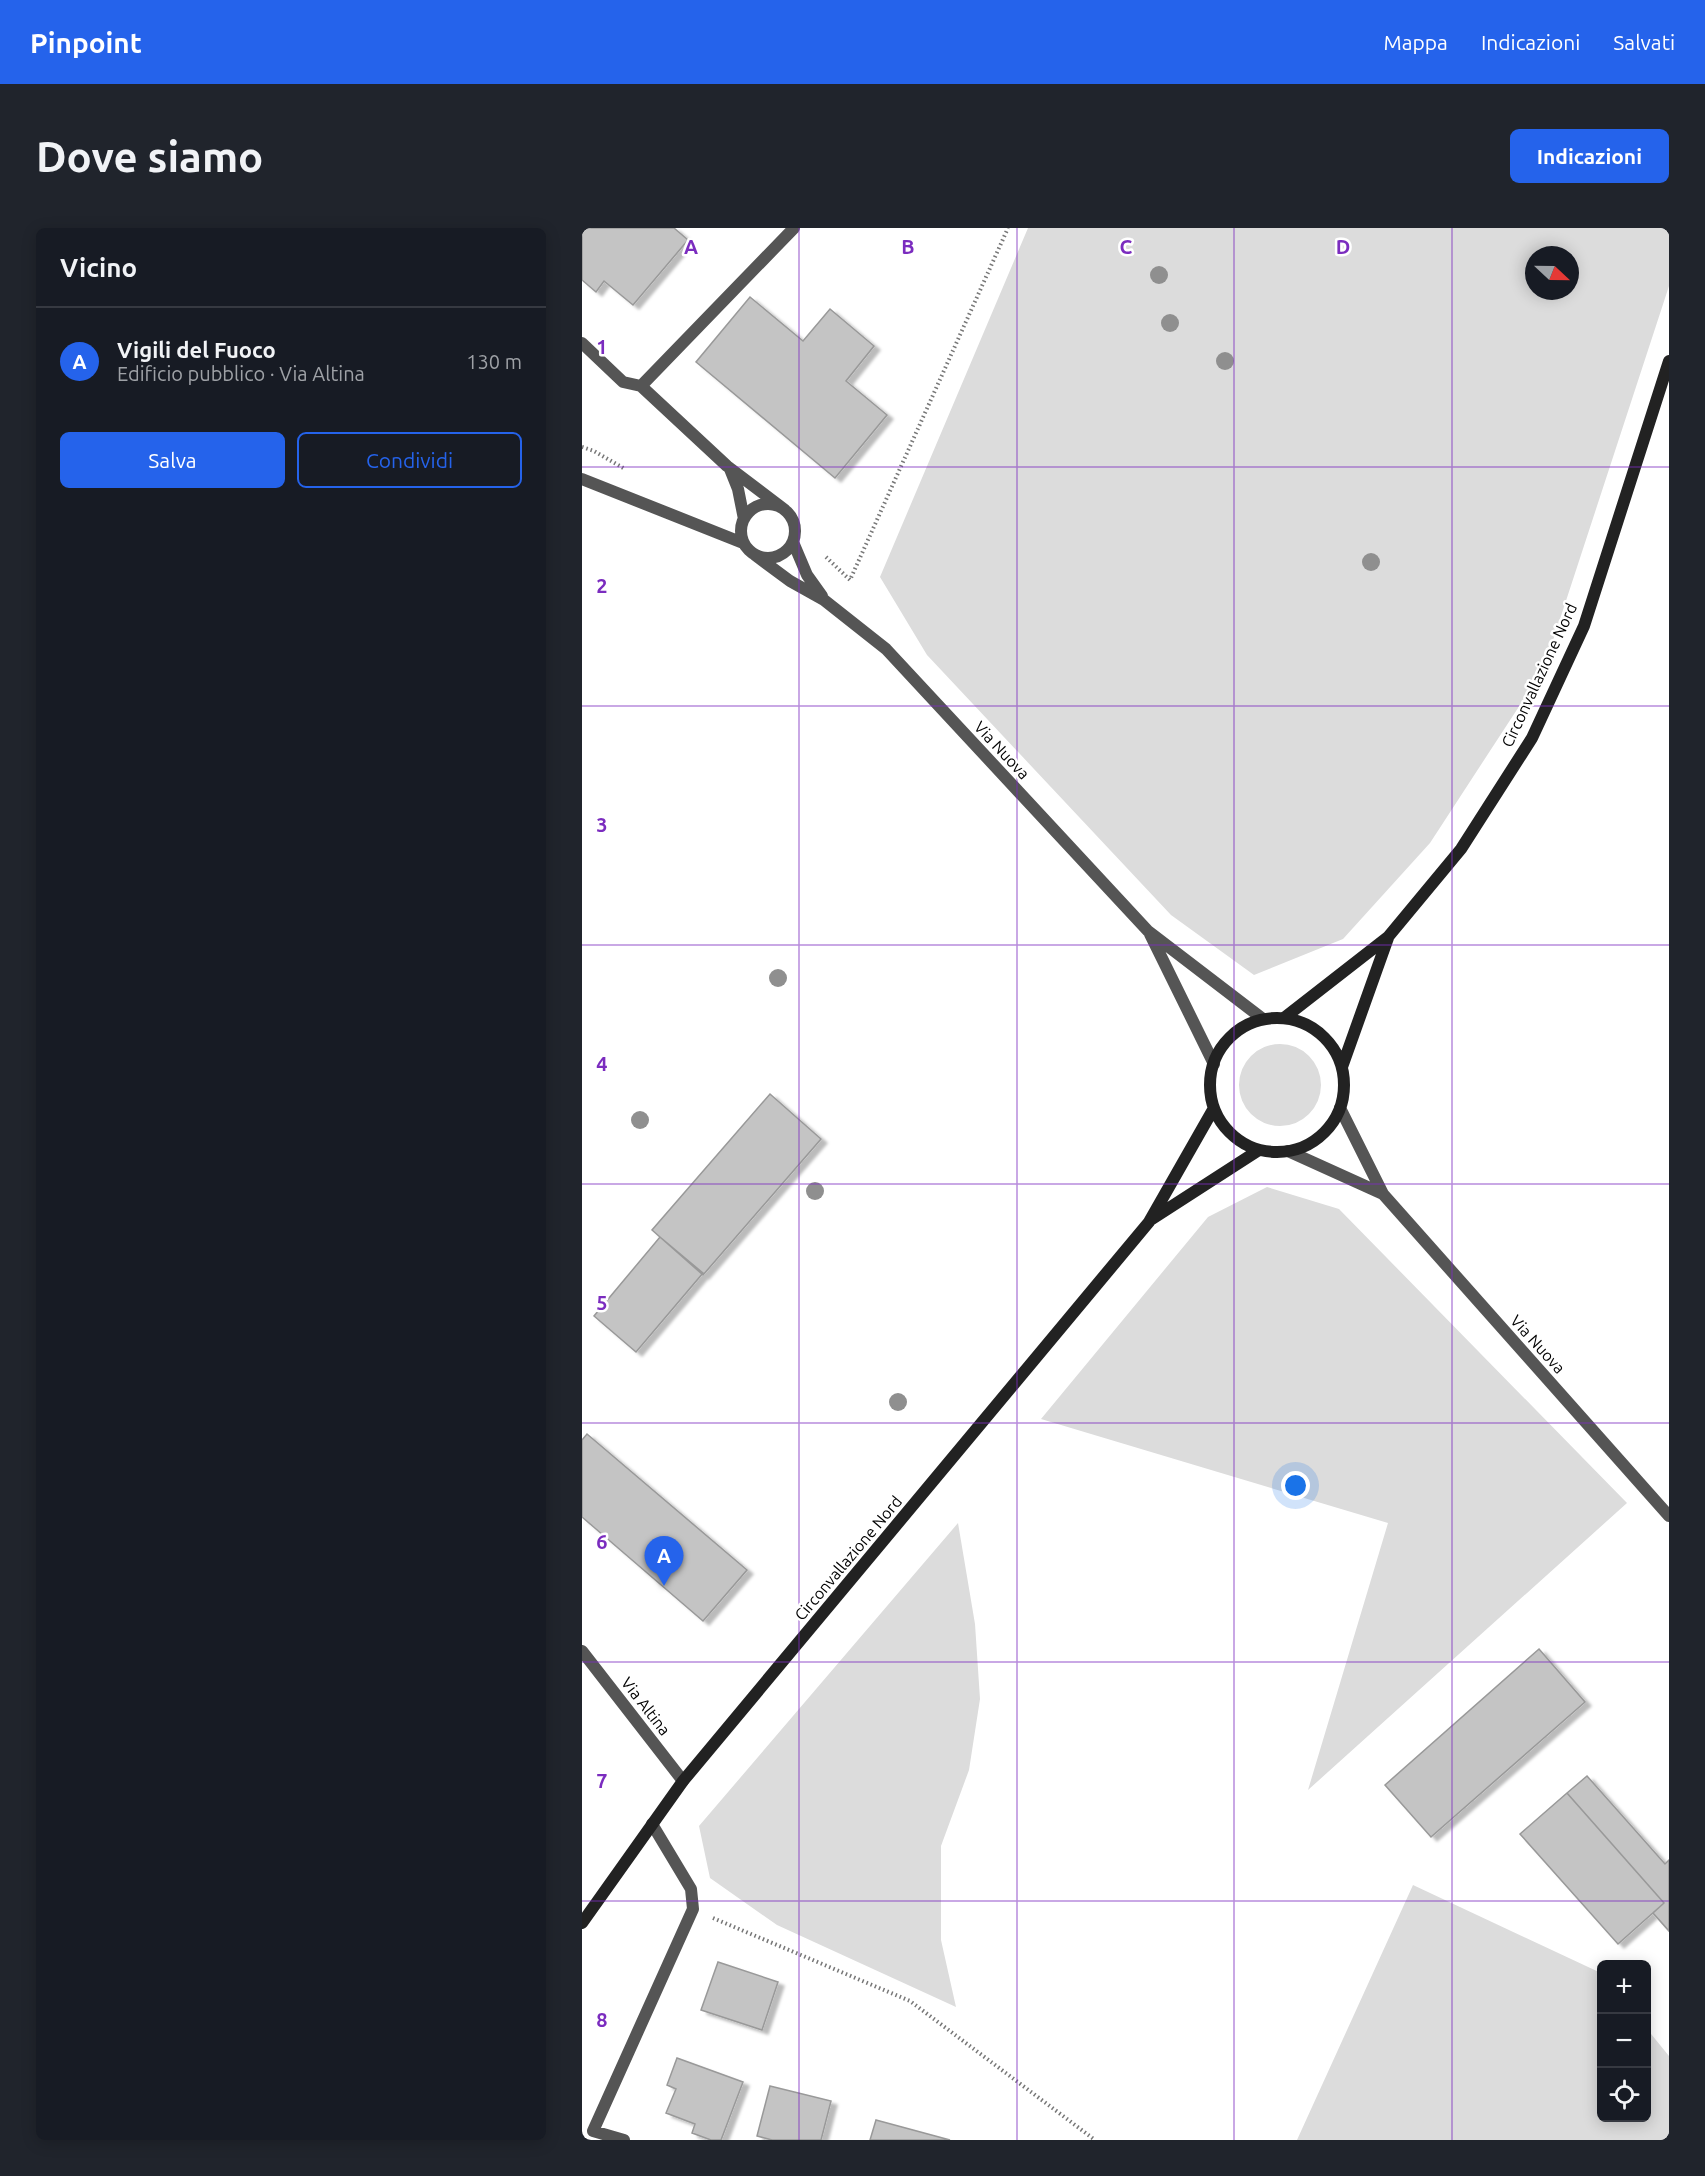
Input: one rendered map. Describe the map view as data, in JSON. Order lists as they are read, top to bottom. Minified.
{"streets":{"street":["Circonvallazione Nord","Via Nuova","Via Altina"]},"crossings":[["Circonvallazione Nord","Via Nuova"],["Circonvallazione Nord","Via Altina"]],"north":"right","page":{"header":"Pinpoint","nav":["Mappa","Indicazioni","Salvati"],"buttons":["Indicazioni",["Salva","Condividi"]],"title":"Dove siamo","heading":"Vicino","list":[{"mark":"A","name":"Vigili del Fuoco","note":"Edificio pubblico · Via Altina","value":"130 m"}],"pins":"A","map_buttons":["+","−"]},"grid":{"columns":["A","B","C","D"],"rows":["1","2","3","4","5","6","7","8"]}}
